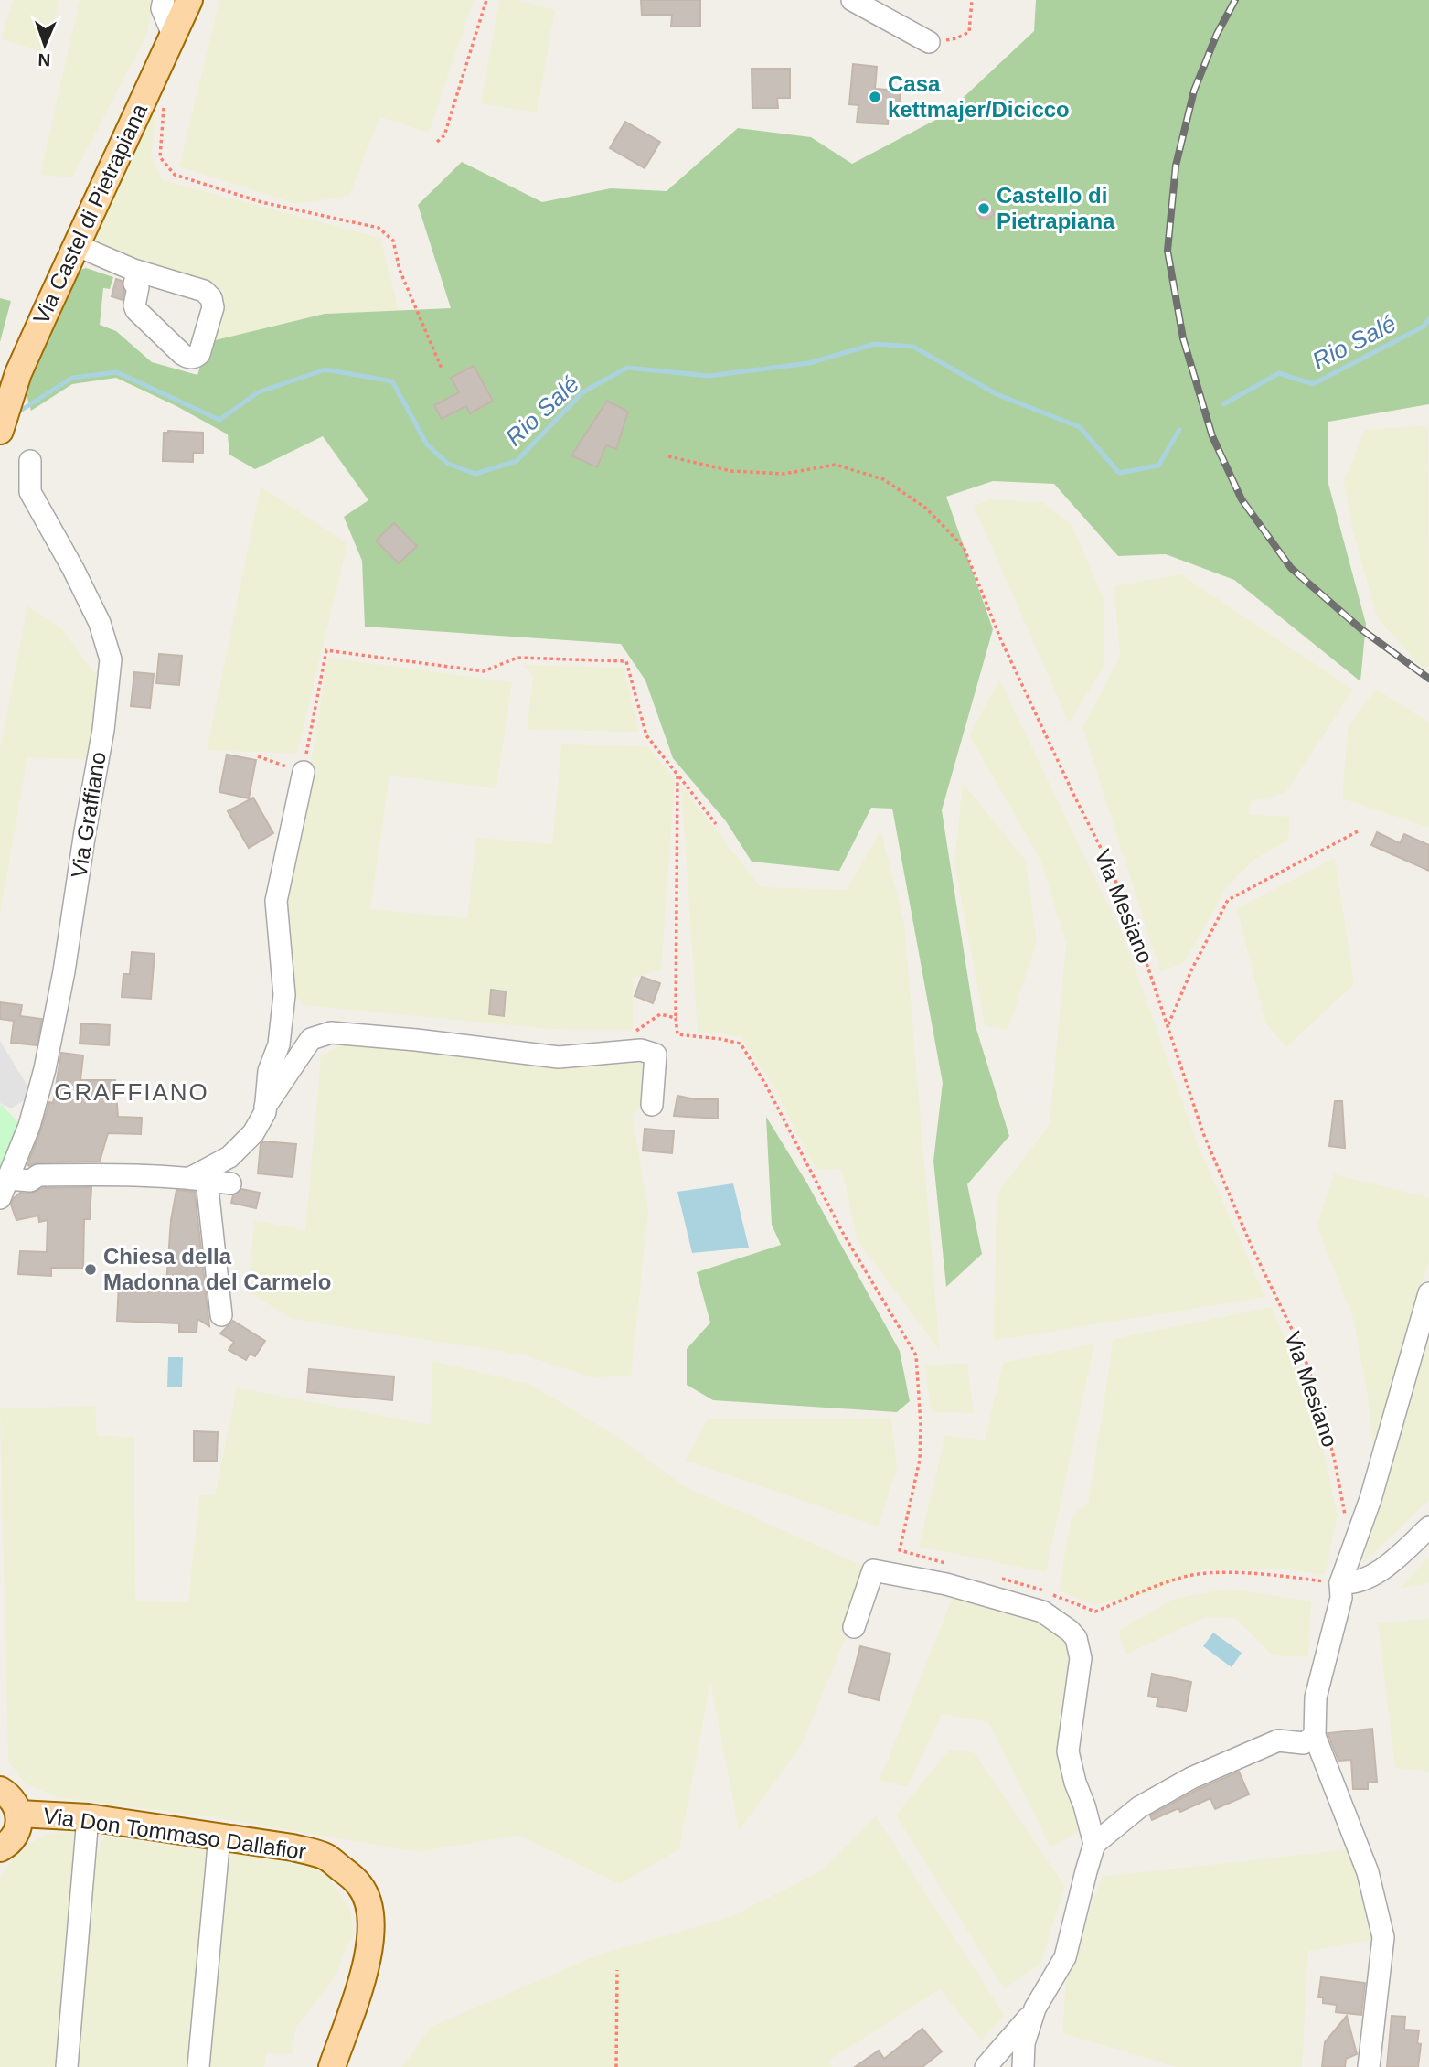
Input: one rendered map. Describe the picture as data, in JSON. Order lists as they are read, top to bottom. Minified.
{"streets":{"main road":["Via Castel di Pietrapiana","Via Don Tommaso Dallafior"],"street":["Via Graffiano"],"path":["Via Mesiano"]},"districts":["GRAFFIANO"],"water":["Rio Salé"],"places":["Casa kettmajer/Dicicco","Castello di Pietrapiana","Chiesa della Madonna del Carmelo"],"north":"bottom"}
